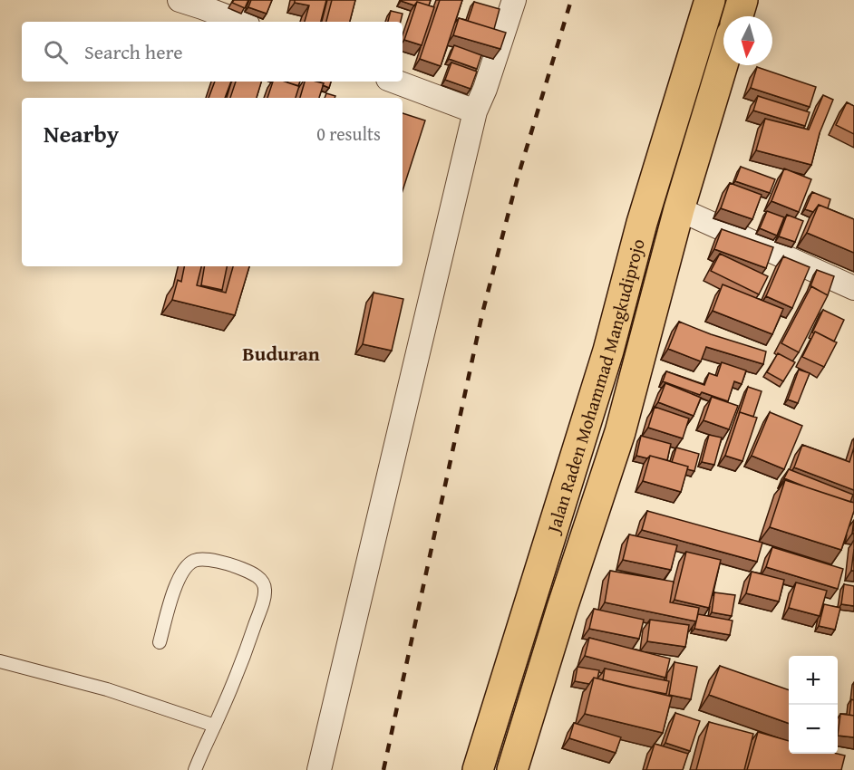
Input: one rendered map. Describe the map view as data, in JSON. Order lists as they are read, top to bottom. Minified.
{"streets":{"highway":["Jalan Raden Mohammad Mangkudiprojo"]},"districts":["Buduran"],"north":"bottom","page":{"search":"Search here","heading":["Nearby","0 results"],"map_buttons":["+","−"]}}
